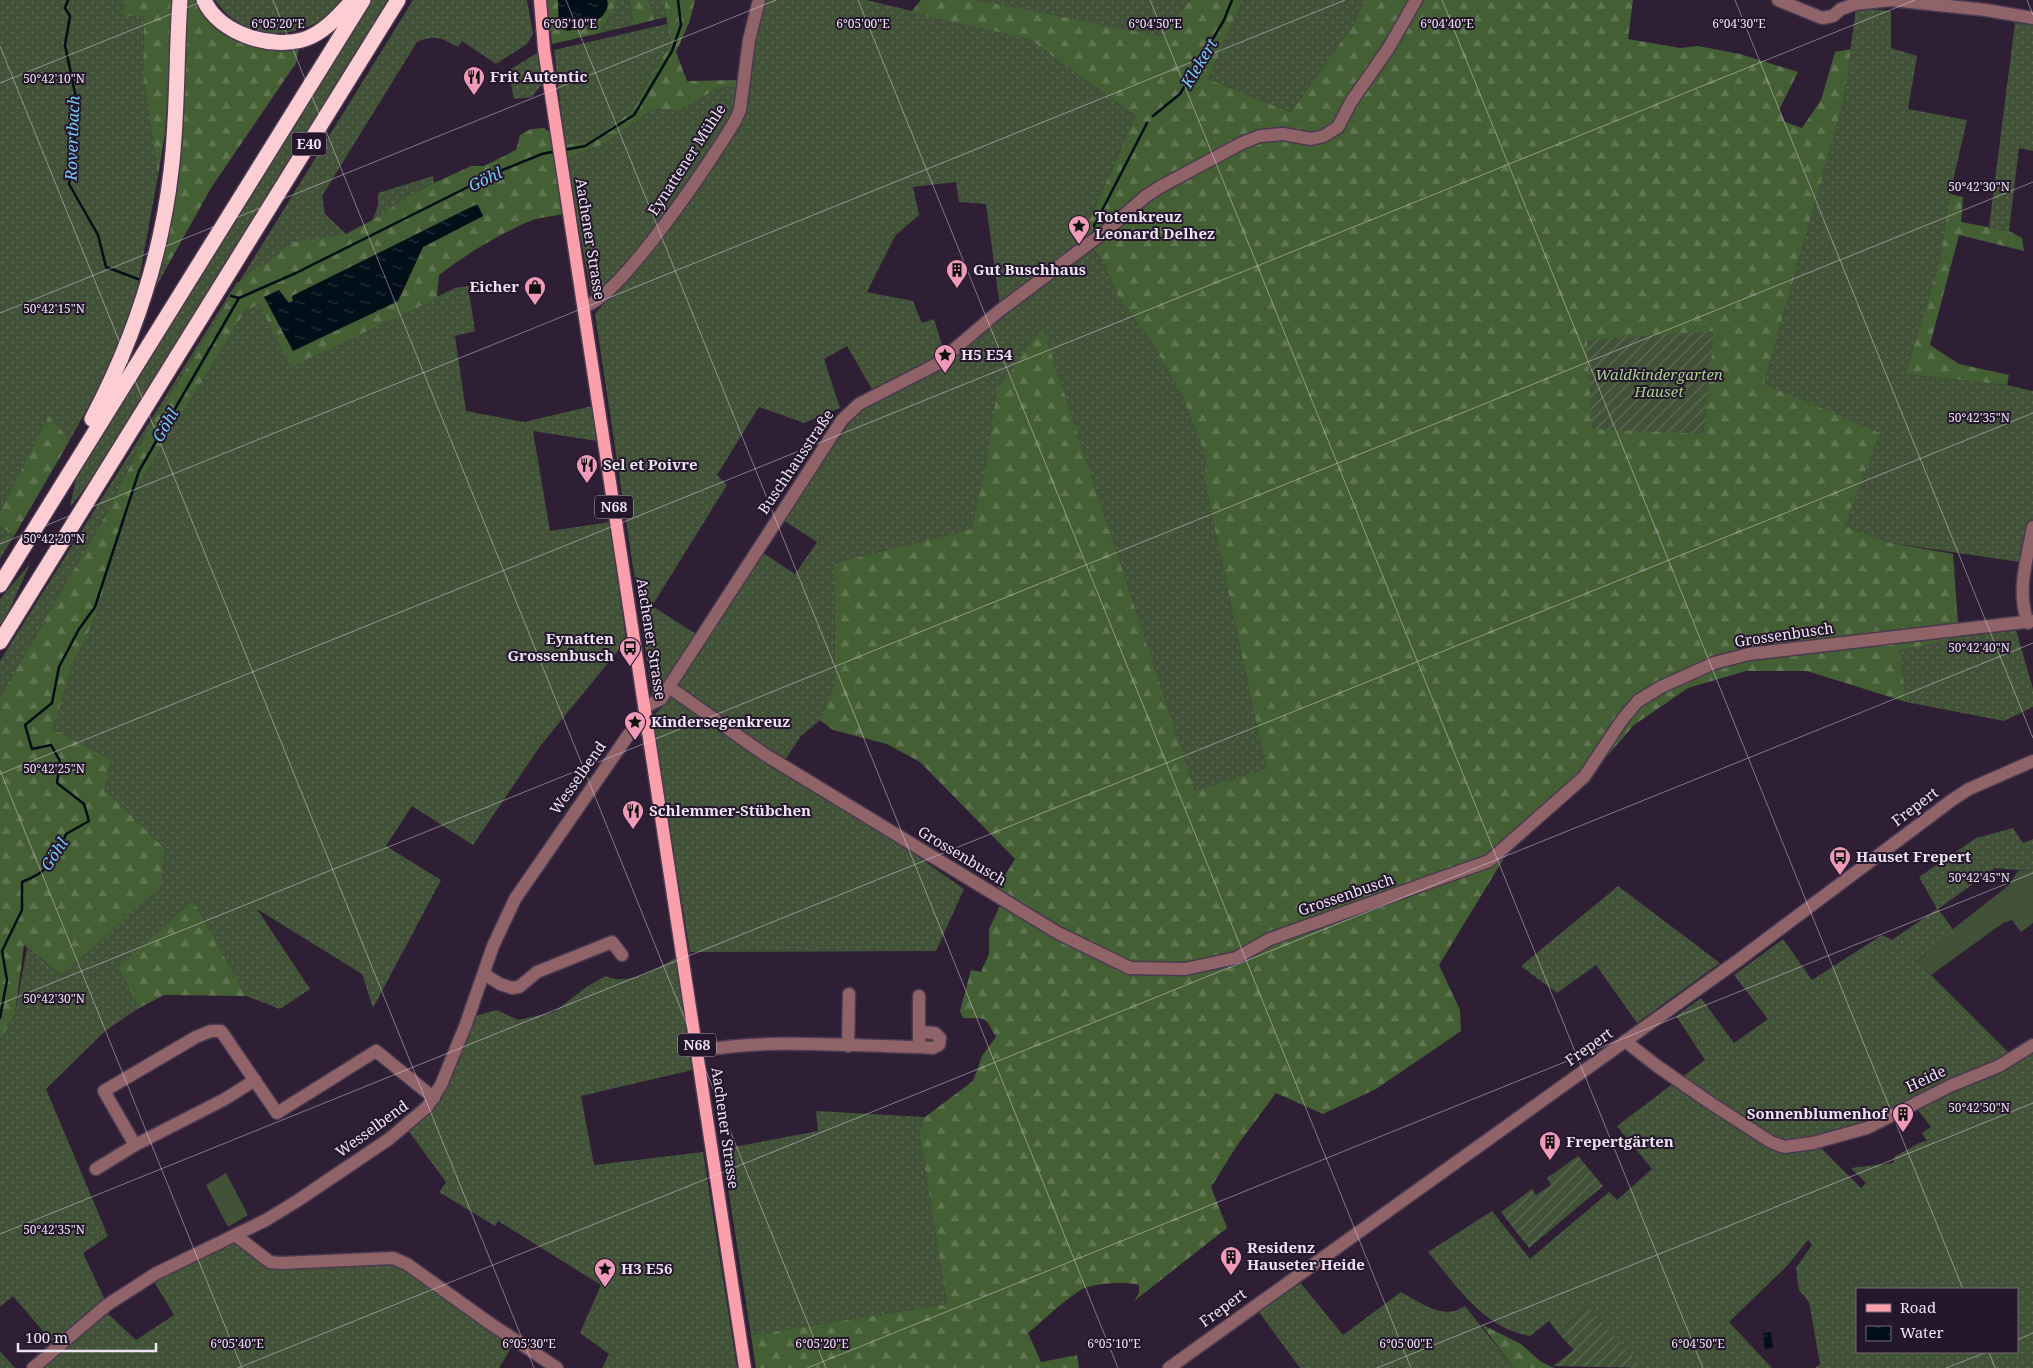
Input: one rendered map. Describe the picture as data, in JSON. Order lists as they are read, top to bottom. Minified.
{"streets":{"highway":["E40"],"main road":["Aachener Strasse","N68"],"street":["Eynattener Mühle","Buschhausstraße","Grossenbusch","Wesselbend","Frepert","Heide"]},"crossings":[["Eynattener Mühle","Aachener Strasse"],["Aachener Strasse","Buschhausstraße"],["Aachener Strasse","Wesselbend"],["Buschhausstraße","Grossenbusch"],["Frepert","Heide"]],"water":["Klekert","Rovertbach","Göhl"],"parks":["Waldkindergarten Hauset"],"places":{"restaurant":["Frit Autentic","Sel et Poivre","Schlemmer-Stübchen"],"place":["Totenkreuz Leonard Delhez","H5 E54","Kindersegenkreuz","H3 E56"],"building":["Gut Buschhaus","Sonnenblumenhof","Frepertgärten","Residenz Hauseter Heide"],"shop":["Eicher"],"bus stop":["Eynatten Grossenbusch","Hauset Frepert"]},"legend":["Road","Water"],"scale_bar":"100 m","coordinates":["6°05'20\"E","6°05'10\"E","6°05'00\"E","6°04'50\"E","6°04'40\"E","6°04'30\"E","50°42'10\"N","50°42'30\"N","50°42'15\"N","50°42'35\"N","50°42'20\"N","50°42'40\"N","50°42'25\"N","50°42'45\"N","50°42'50\"N","6°05'40\"E","6°05'30\"E"]}
